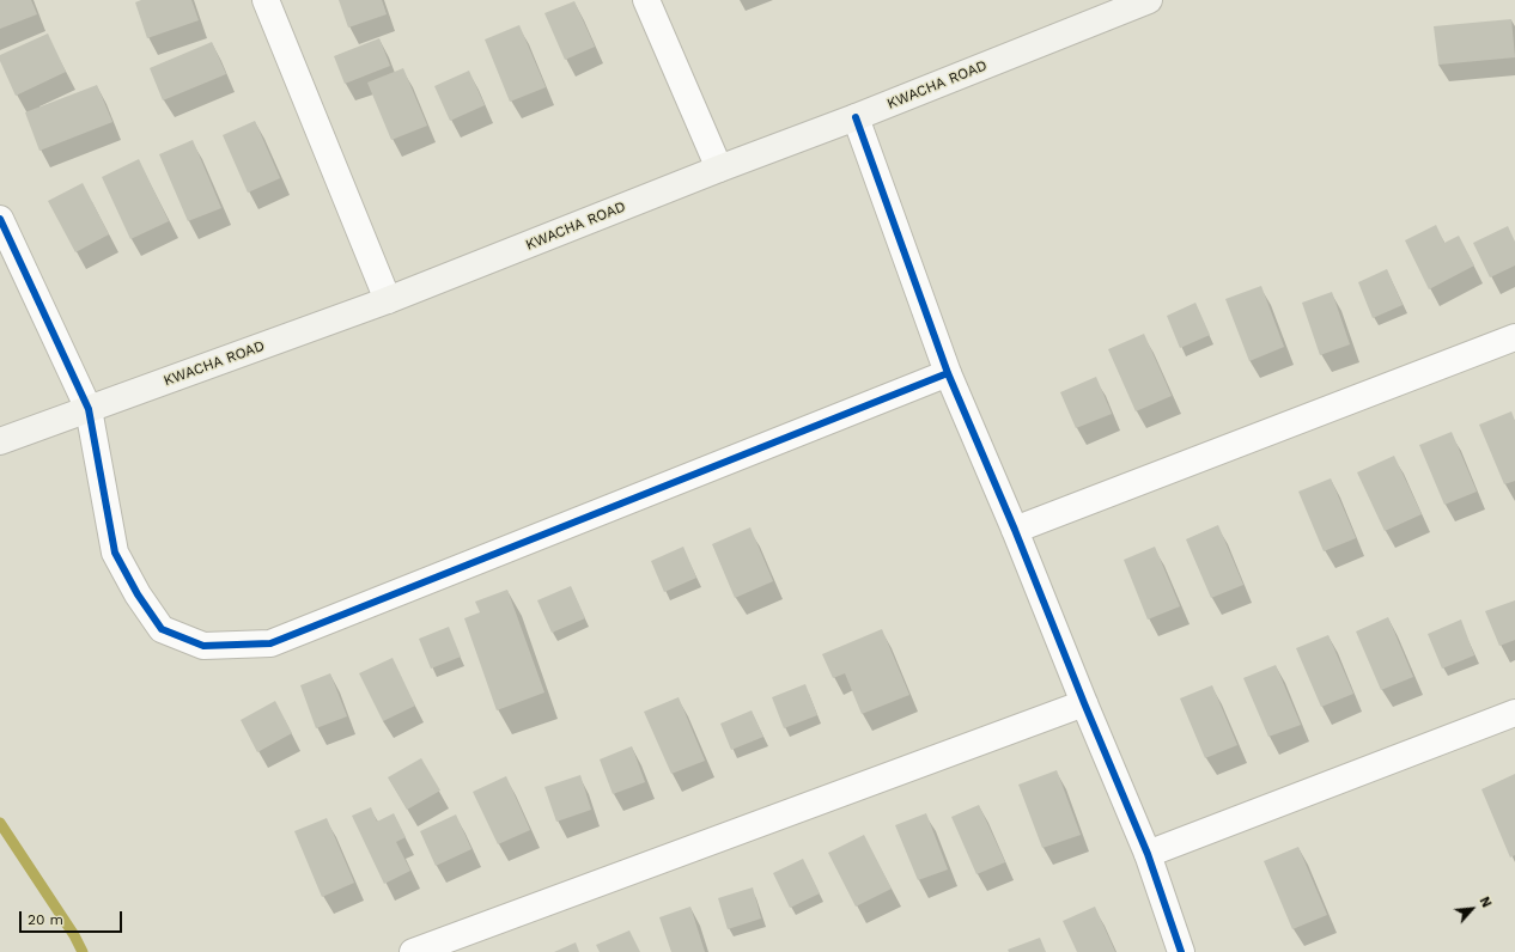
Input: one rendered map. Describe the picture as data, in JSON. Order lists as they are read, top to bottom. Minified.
{"streets":{"main road":["KWACHA ROAD"]},"scale_bar":"20 m","north":"top right"}
